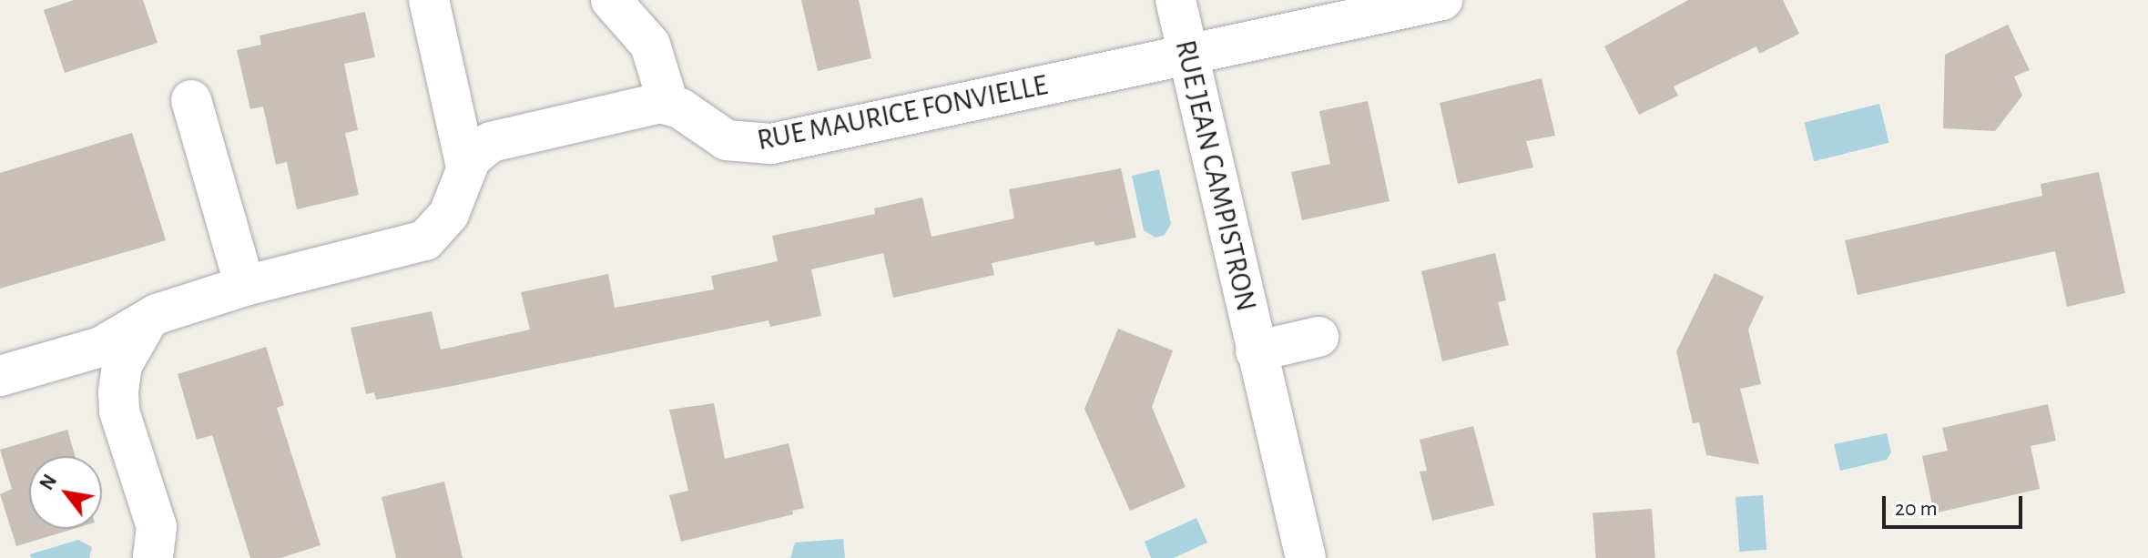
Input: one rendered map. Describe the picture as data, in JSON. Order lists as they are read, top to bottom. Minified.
{"streets":{"street":["RUE MAURICE FONVIELLE","RUE JEAN CAMPISTRON"]},"crossings":[["RUE MAURICE FONVIELLE","RUE JEAN CAMPISTRON"]],"scale_bar":"20 m","north":"top left"}
